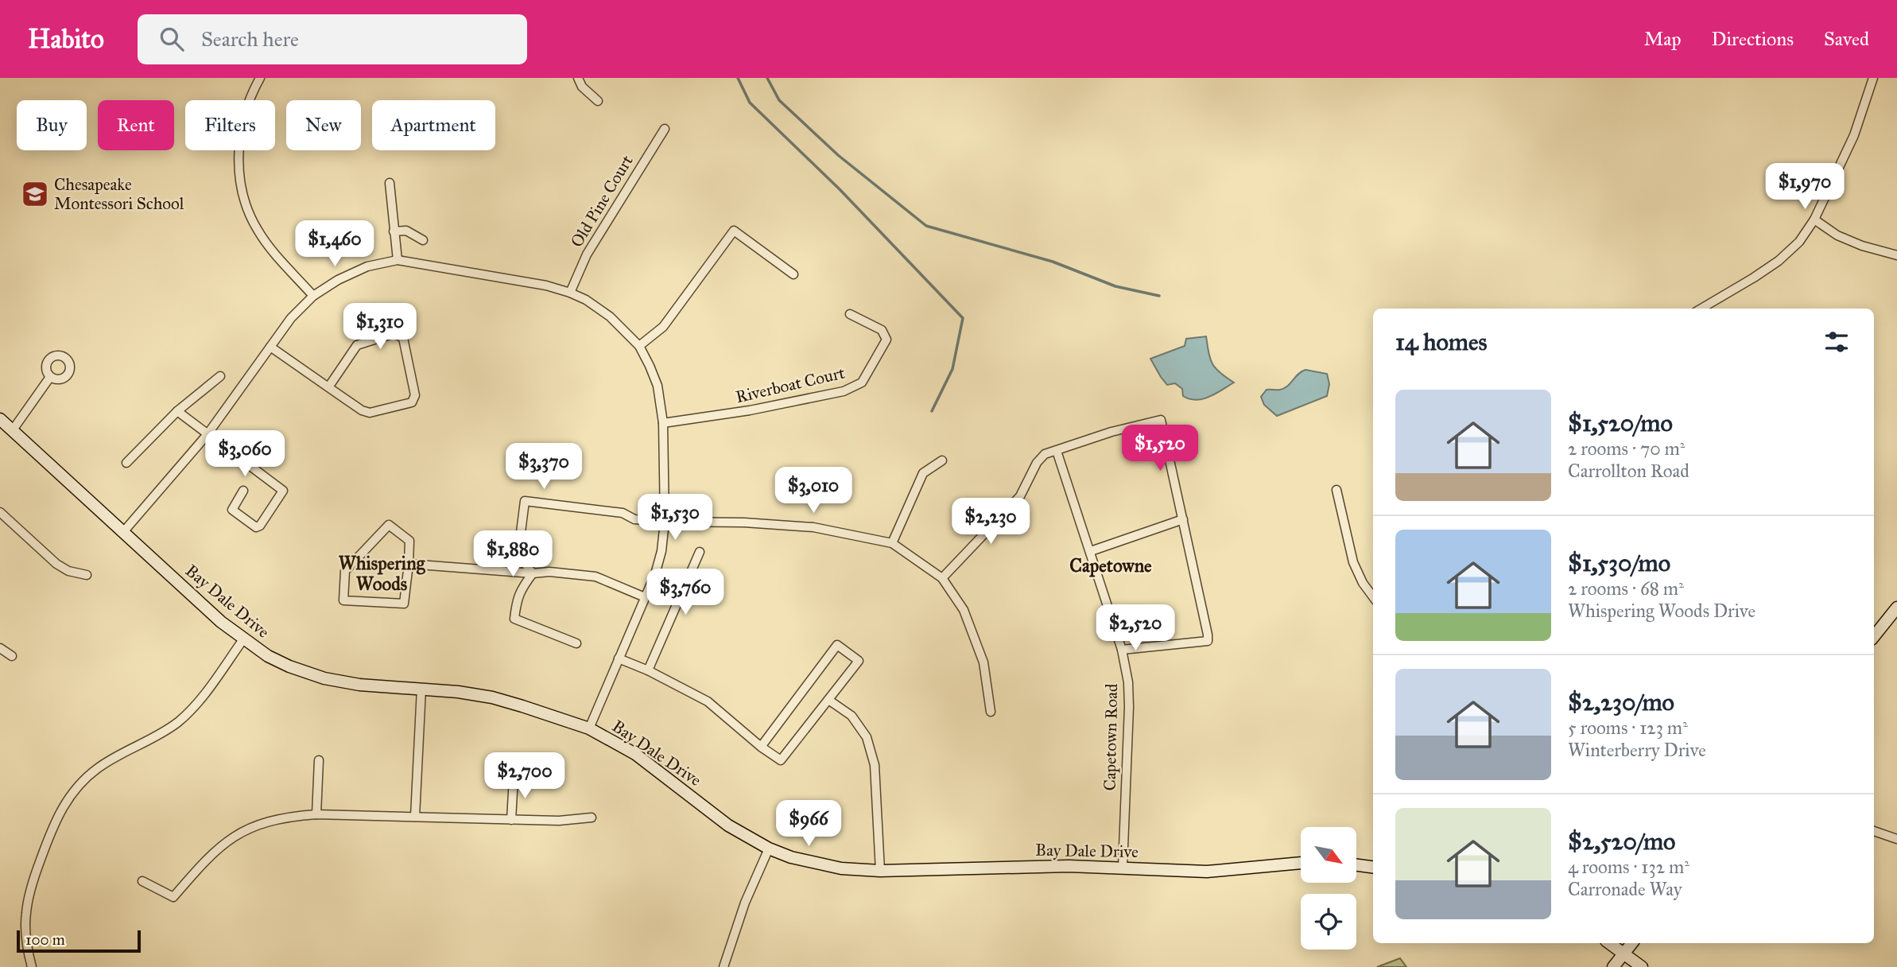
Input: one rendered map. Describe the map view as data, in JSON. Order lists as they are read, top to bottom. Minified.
{"streets":{"street":["Old Pine Court","Riverboat Court","Bay Dale Drive","Capetown Road"]},"crossings":[["Bay Dale Drive","Capetown Road"]],"districts":["Whispering Woods","Capetowne"],"places":{"school or university":["Chesapeake Montessori School"]},"scale_bar":"100 m","north":"bottom right","page":{"header":"Habito","search":"Search here","nav":["Map","Directions","Saved"],"chip":["Buy","Rent","Filters","New","Apartment"],"price":["$1,970","$1,460","$1,310","$1,520","$3,060","$3,370","$3,010","$1,530","$2,230","$1,880","$3,760","$2,520","$2,700","$966"],"heading":"14 homes","list":[{"name":"$1,520/mo","note":"2 rooms · 70 m² · Carrollton Road"},{"name":"$1,530/mo","note":"2 rooms · 68 m² · Whispering Woods Drive"},{"name":"$2,230/mo","note":"5 rooms · 123 m² · Winterberry Drive"},{"name":"$2,520/mo","note":"4 rooms · 132 m² · Carronade Way"}],"scale":"100 m"}}
